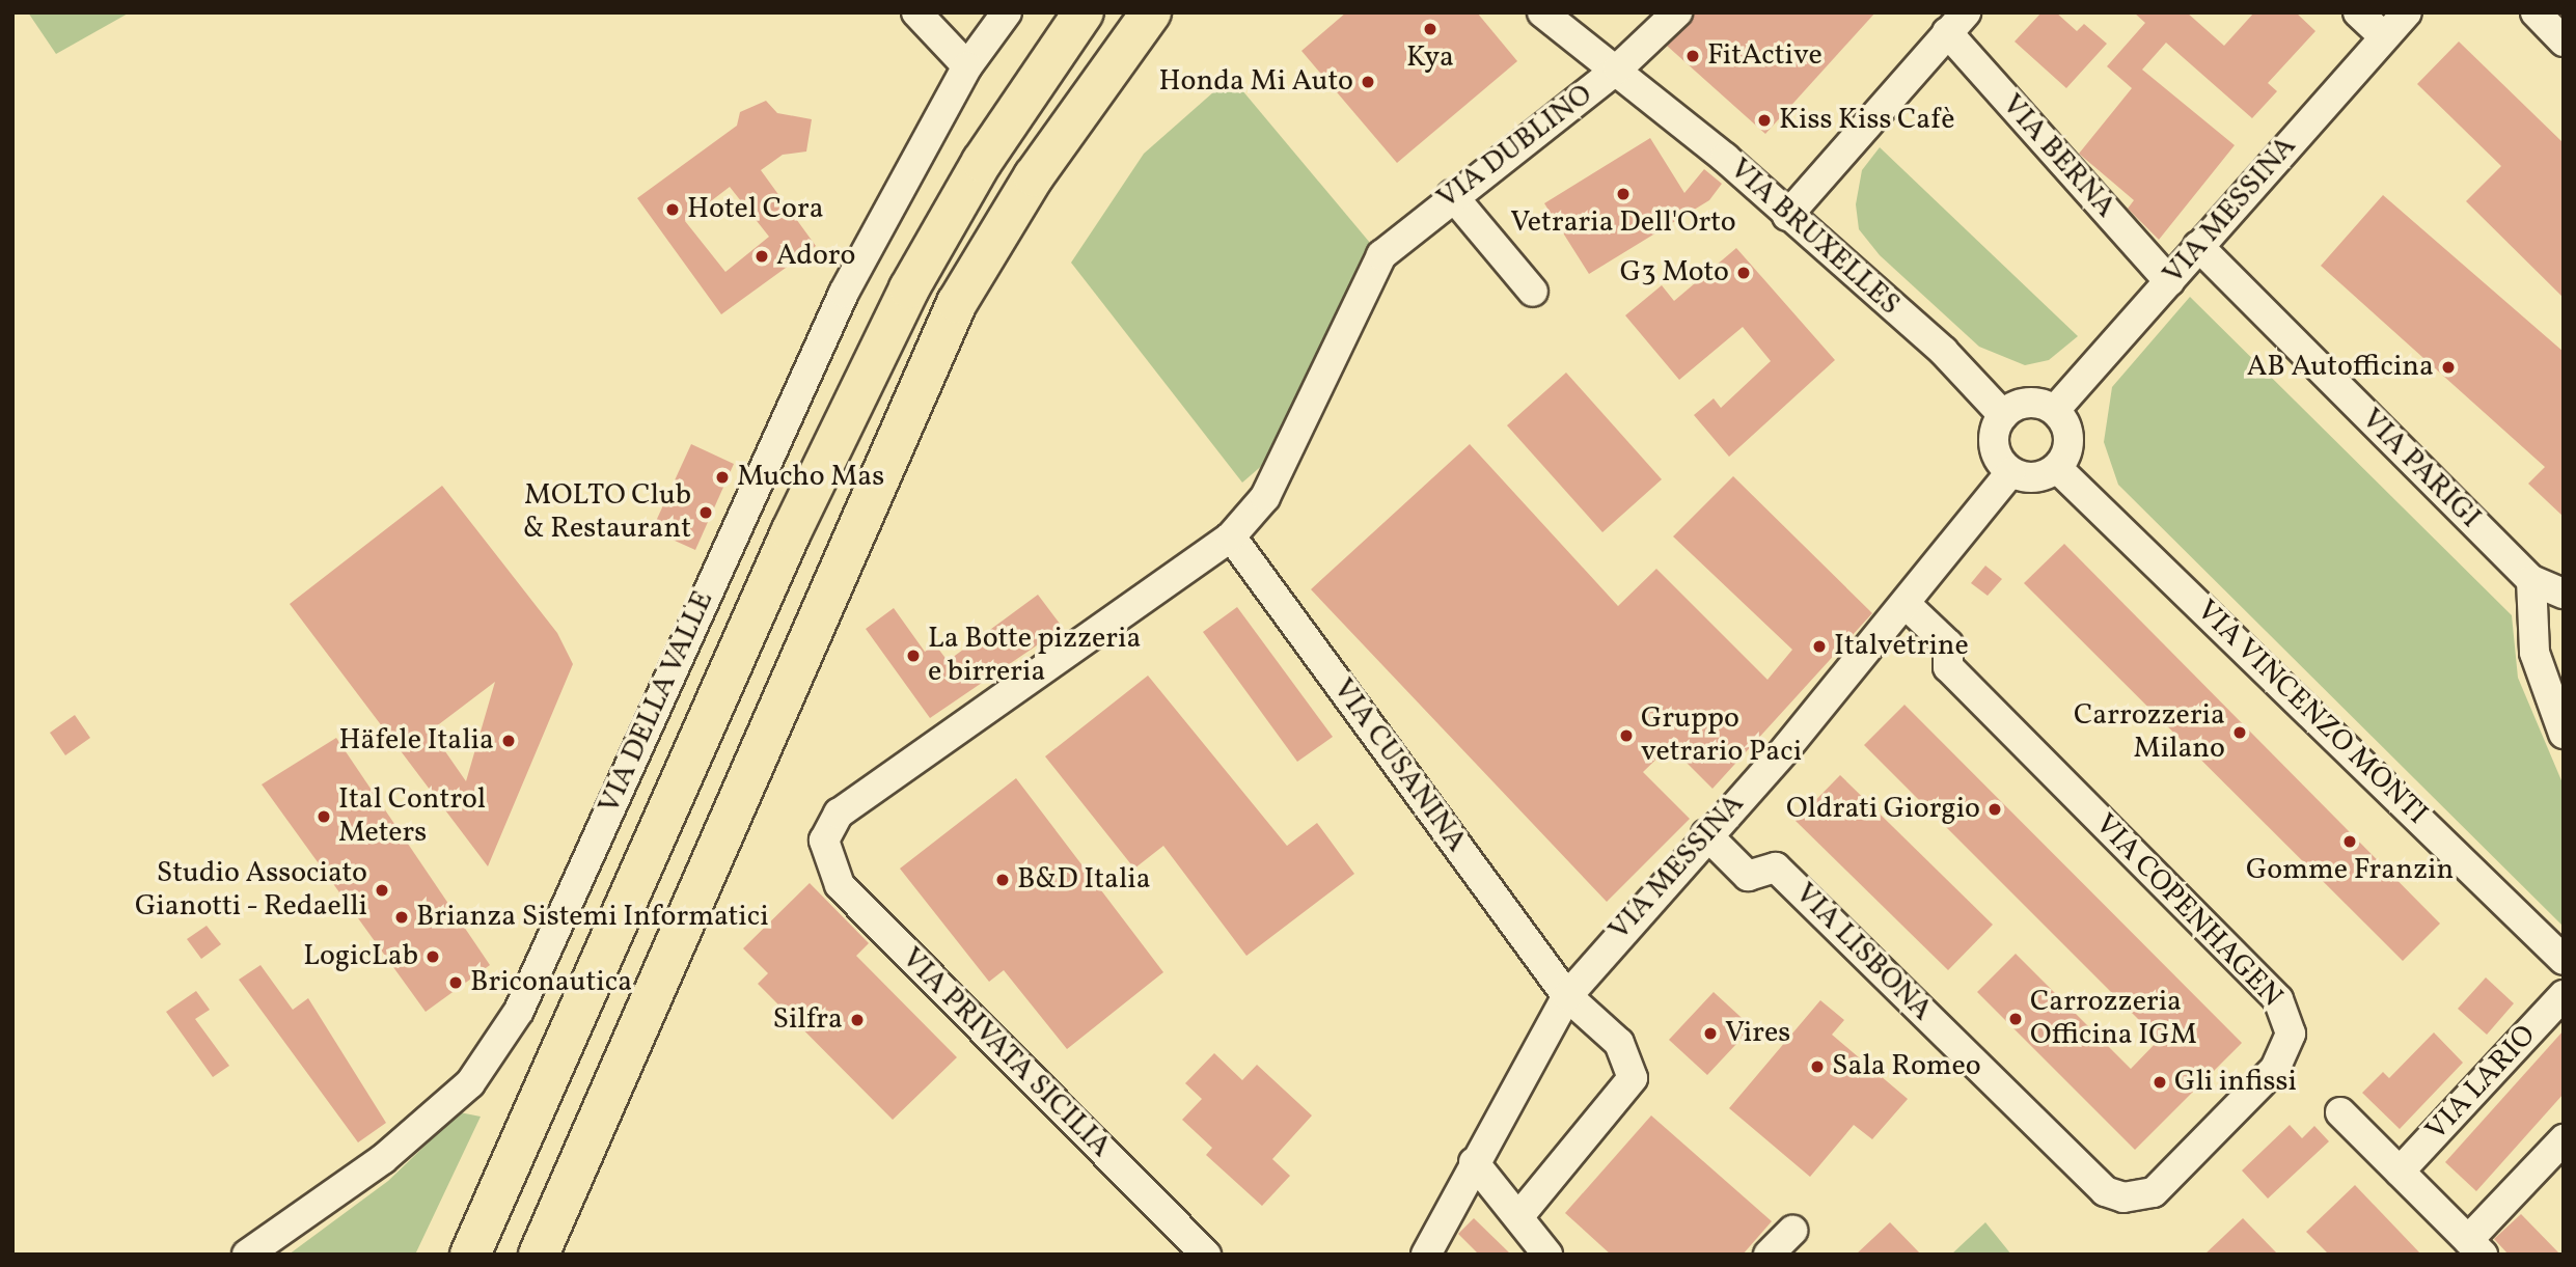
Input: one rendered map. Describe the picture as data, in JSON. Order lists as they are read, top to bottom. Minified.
{"streets":{"street":["VIA DUBLINO","VIA BERNA","VIA MESSINA","VIA BRUXELLES","VIA PARIGI","VIA DELLA VALLE","VIA VINCENZO MONTI","VIA CUSANINA","VIA COPENHAGEN","VIA LISBONA","VIA PRIVATA SICILIA","VIA LARIO"]},"crossings":[["VIA DUBLINO","VIA BRUXELLES"],["VIA DUBLINO","VIA CUSANINA"],["VIA DUBLINO","VIA PRIVATA SICILIA"],["VIA BERNA","VIA MESSINA"],["VIA MESSINA","VIA BRUXELLES"],["VIA MESSINA","VIA PARIGI"],["VIA MESSINA","VIA VINCENZO MONTI"],["VIA MESSINA","VIA CUSANINA"],["VIA MESSINA","VIA COPENHAGEN"],["VIA MESSINA","VIA LISBONA"],["VIA BRUXELLES","VIA VINCENZO MONTI"],["VIA COPENHAGEN","VIA LISBONA"]],"places":["Kya","FitActive","Honda Mi Auto","Kiss Kiss Cafè","Vetraria Dell'Orto","Hotel Cora","Adoro","G3 Moto","AB Autofficina","Mucho Mas","MOLTO Club & Restaurant","Italvetrine","La Botte pizzeria e birreria","Carrozzeria Milano","Gruppo vetrario Paci","Häfele Italia","Oldrati Giorgio","Ital Control Meters","Gomme Franzin","B&D Italia","Studio Associato Gianotti - Redaelli","Brianza Sistemi Informatici","LogicLab","Briconautica","Carrozzeria Officina IGM","Silfra","Vires","Sala Romeo","Gli infissi"]}
